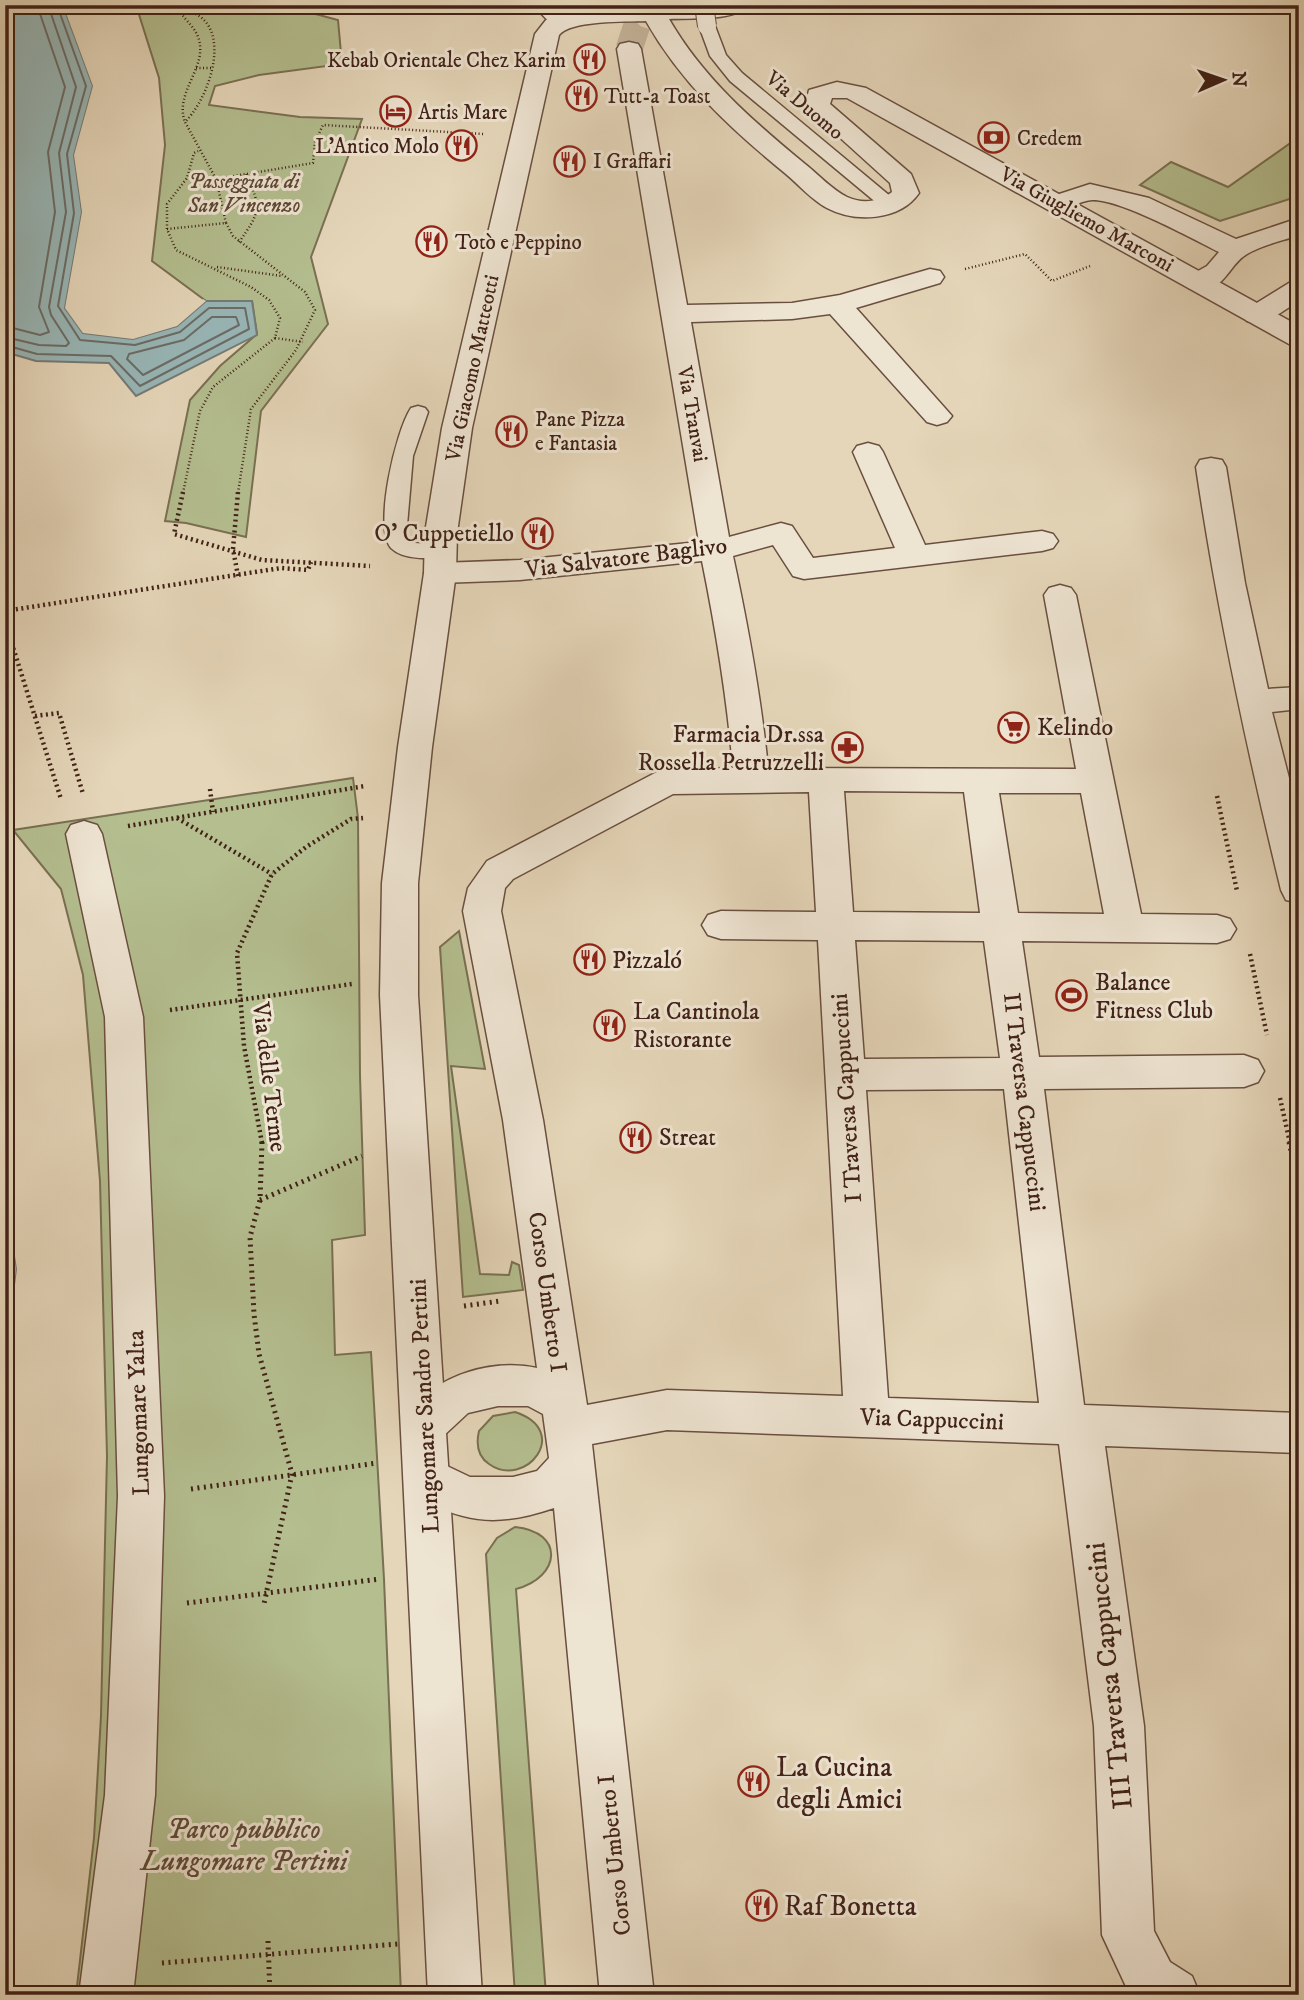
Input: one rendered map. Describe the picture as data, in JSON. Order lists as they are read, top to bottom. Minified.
{"streets":{"street":["Via Giugliemo Marconi","Via Giacomo Matteotti","Via Tranvai","Via Salvatore Baglivo","I Traversa Cappuccini","II Traversa Cappuccini","Corso Umberto I","Lungomare Sandro Pertini","Lungomare Yalta","Via Cappuccini","III Traversa Cappuccini"],"lane":["Via Duomo"],"path":["Via delle Terme"]},"crossings":[["Via Duomo","Via Giugliemo Marconi"],["Via Giacomo Matteotti","Via Salvatore Baglivo"],["Via Giacomo Matteotti","Via delle Terme"],["Via Giacomo Matteotti","Lungomare Sandro Pertini"],["Via Tranvai","Via Salvatore Baglivo"],["Via Tranvai","Corso Umberto I"],["Via delle Terme","Lungomare Sandro Pertini"],["I Traversa Cappuccini","Corso Umberto I"],["I Traversa Cappuccini","Via Cappuccini"],["II Traversa Cappuccini","Corso Umberto I"],["II Traversa Cappuccini","Via Cappuccini"],["II Traversa Cappuccini","III Traversa Cappuccini"],["Corso Umberto I","Lungomare Sandro Pertini"],["Corso Umberto I","Via Cappuccini"],["Lungomare Sandro Pertini","Via Cappuccini"],["Via Cappuccini","III Traversa Cappuccini"]],"parks":["Passeggiata di San Vincenzo","Parco pubblico Lungomare Pertini"],"places":{"restaurant":["Kebab Orientale Chez Karim","Tutt-a Toast","L'Antico Molo","I Graffari","Totò e Peppino","Pane Pizza e Fantasia","O' Cuppetiello","Pizzaló","La Cantinola Ristorante","Streat","La Cucina degli Amici","Raf Bonetta"],"hotel":["Artis Mare"],"bank":["Credem"],"supermarket":["Kelindo"],"pharmacy":["Farmacia Dr.ssa Rossella Petruzzelli"],"sports":["Balance Fitness Club"]},"north":"right"}
